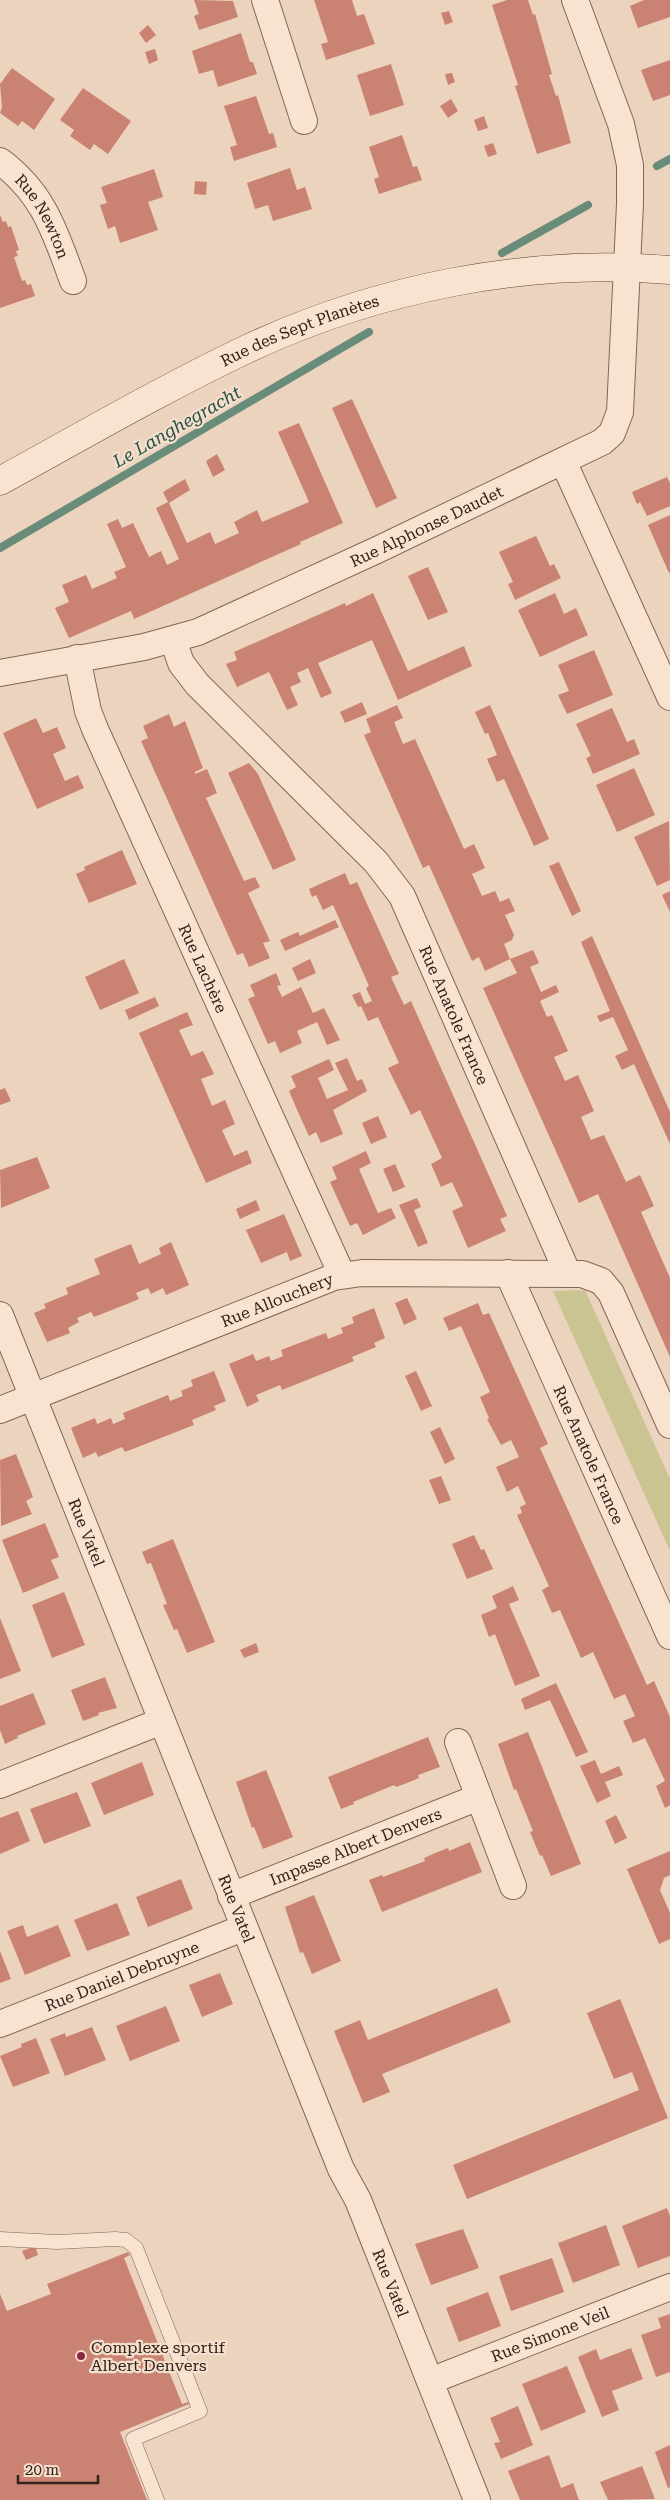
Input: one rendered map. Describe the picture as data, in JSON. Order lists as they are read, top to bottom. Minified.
{"streets":{"street":["Rue Newton","Rue des Sept Planètes","Rue Alphonse Daudet","Rue Lachère","Rue Anatole France","Rue Allouchery","Rue Vatel","Impasse Albert Denvers","Rue Daniel Debruyne","Rue Simone Veil"]},"crossings":[["Rue des Sept Planètes","Rue Alphonse Daudet"],["Rue Alphonse Daudet","Rue Lachère"],["Rue Alphonse Daudet","Rue Anatole France"],["Rue Lachère","Rue Allouchery"],["Rue Anatole France","Rue Allouchery"],["Rue Allouchery","Rue Vatel"],["Rue Vatel","Impasse Albert Denvers"],["Rue Vatel","Rue Daniel Debruyne"],["Rue Vatel","Rue Simone Veil"]],"water":["Le Langhegracht"],"places":["Complexe sportif Albert Denvers"],"scale_bar":"20 m"}
